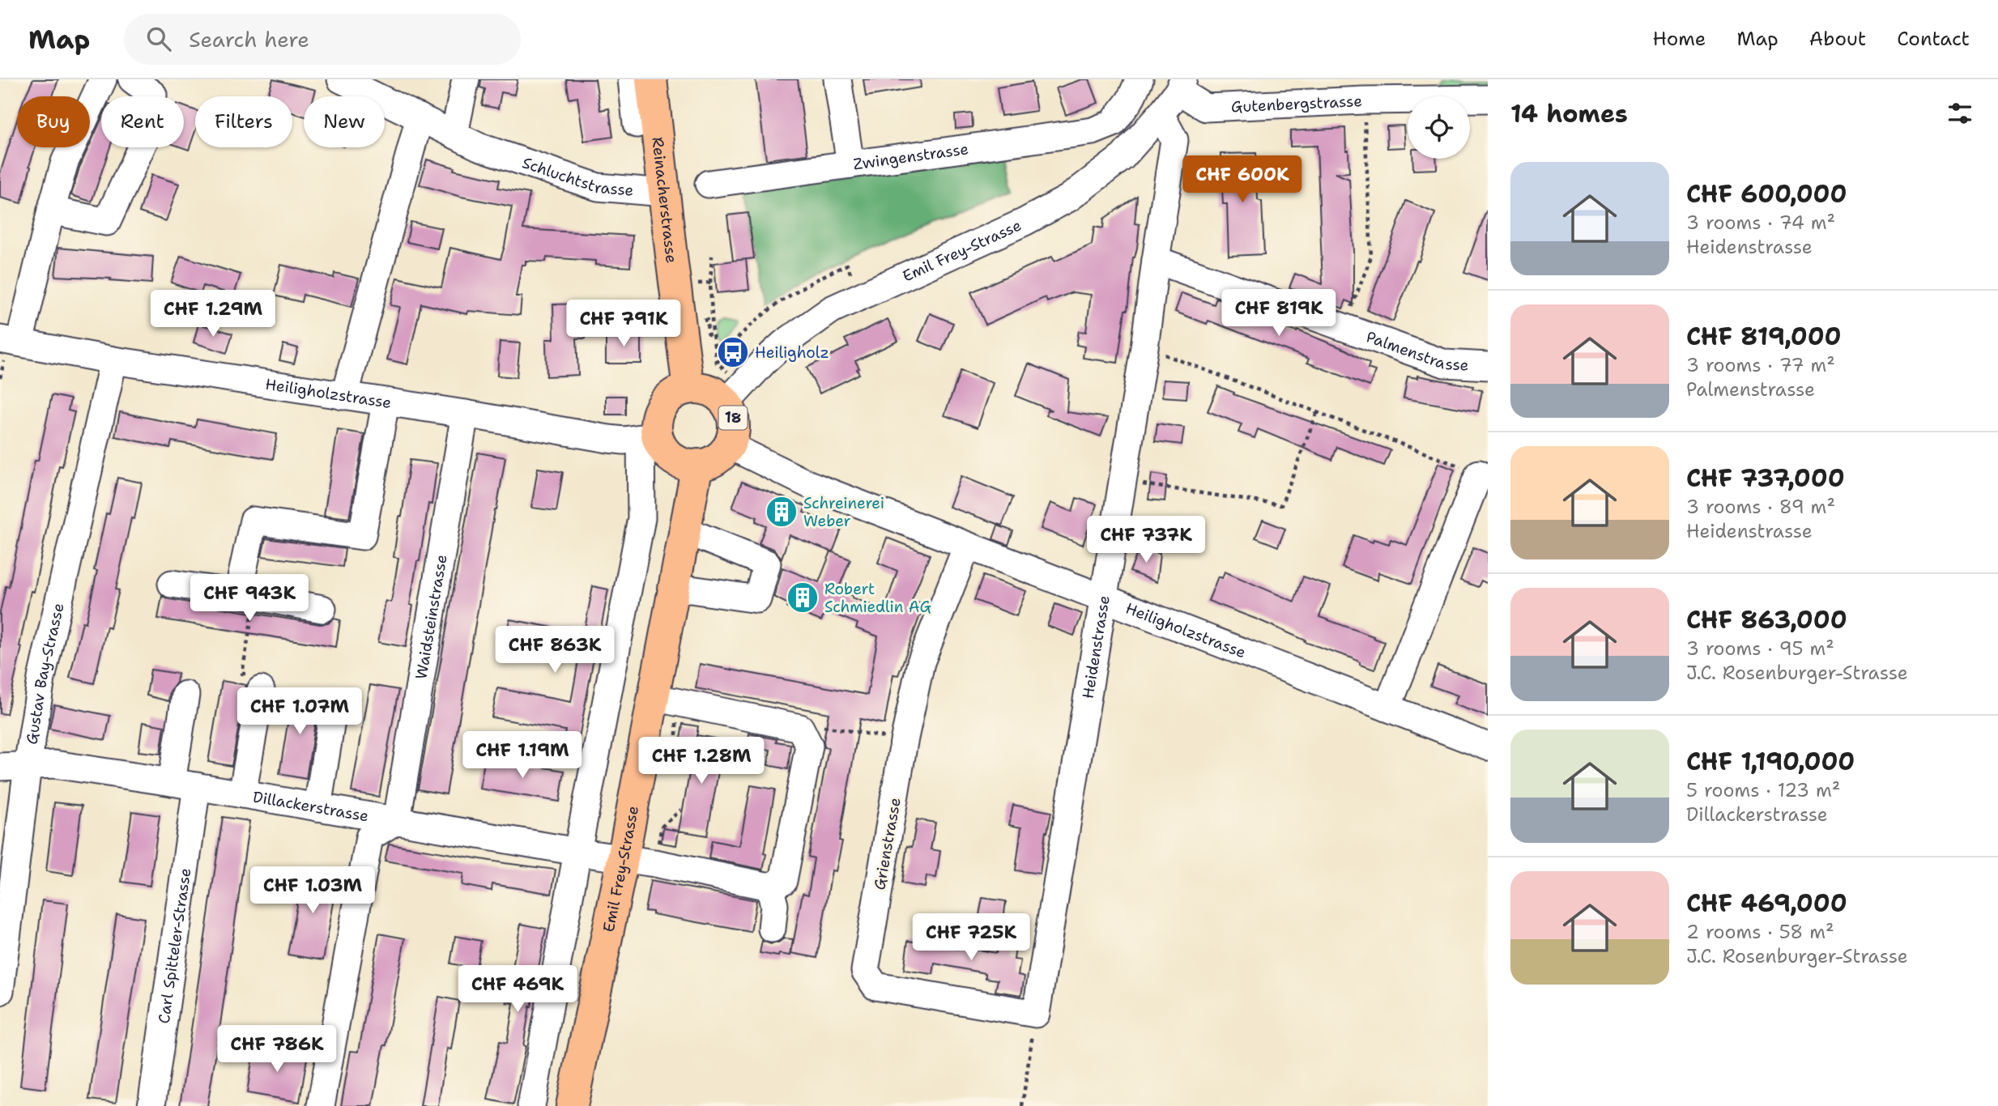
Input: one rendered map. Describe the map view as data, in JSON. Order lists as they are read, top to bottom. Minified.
{"streets":{"main road":["Reinacherstrasse","Emil Frey-Strasse","18"],"street":["Gutenbergstrasse","Zwingenstrasse","Schluchtstrasse","Palmenstrasse","Heiligholzstrasse","Waidsteinstrasse","Heidenstrasse","Gustav Bay-Strasse","Dillackerstrasse","Grienstrasse","Carl Spitteler-Strasse"]},"crossings":[["Gutenbergstrasse","Emil Frey-Strasse"],["Schluchtstrasse","Reinacherstrasse"],["Reinacherstrasse","18"],["Emil Frey-Strasse","18"],["Emil Frey-Strasse","Heidenstrasse"],["Emil Frey-Strasse","Dillackerstrasse"],["Palmenstrasse","Heidenstrasse"],["Heiligholzstrasse","18"],["Heiligholzstrasse","Waidsteinstrasse"],["Heiligholzstrasse","Heidenstrasse"],["Heiligholzstrasse","Gustav Bay-Strasse"],["Heiligholzstrasse","Grienstrasse"],["Waidsteinstrasse","Dillackerstrasse"],["Heidenstrasse","Grienstrasse"],["Gustav Bay-Strasse","Dillackerstrasse"],["Dillackerstrasse","Carl Spitteler-Strasse"]],"places":{"bus stop":["Heiligholz"],"building":["Schreinerei Weber","Robert Schmiedlin AG"]},"page":{"header":"Map","search":"Search here","nav":["Home","Map","About","Contact"],"heading":"14 homes","chip":["Buy","Rent","Filters","New"],"list":[{"name":"CHF 600,000","note":"3 rooms · 74 m² · Heidenstrasse"},{"name":"CHF 819,000","note":"3 rooms · 77 m² · Palmenstrasse"},{"name":"CHF 737,000","note":"3 rooms · 89 m² · Heidenstrasse"},{"name":"CHF 863,000","note":"3 rooms · 95 m² · J.C. Rosenburger-Strasse"},{"name":"CHF 1,190,000","note":"5 rooms · 123 m² · Dillackerstrasse"},{"name":"CHF 469,000","note":"2 rooms · 58 m² · J.C. Rosenburger-Strasse"}],"price":["CHF 600K","CHF 819K","CHF 1.29M","CHF 791K","CHF 737K","CHF 943K","CHF 863K","CHF 1.07M","CHF 1.19M","CHF 1.28M","CHF 1.03M","CHF 725K","CHF 469K","CHF 786K"]}}
